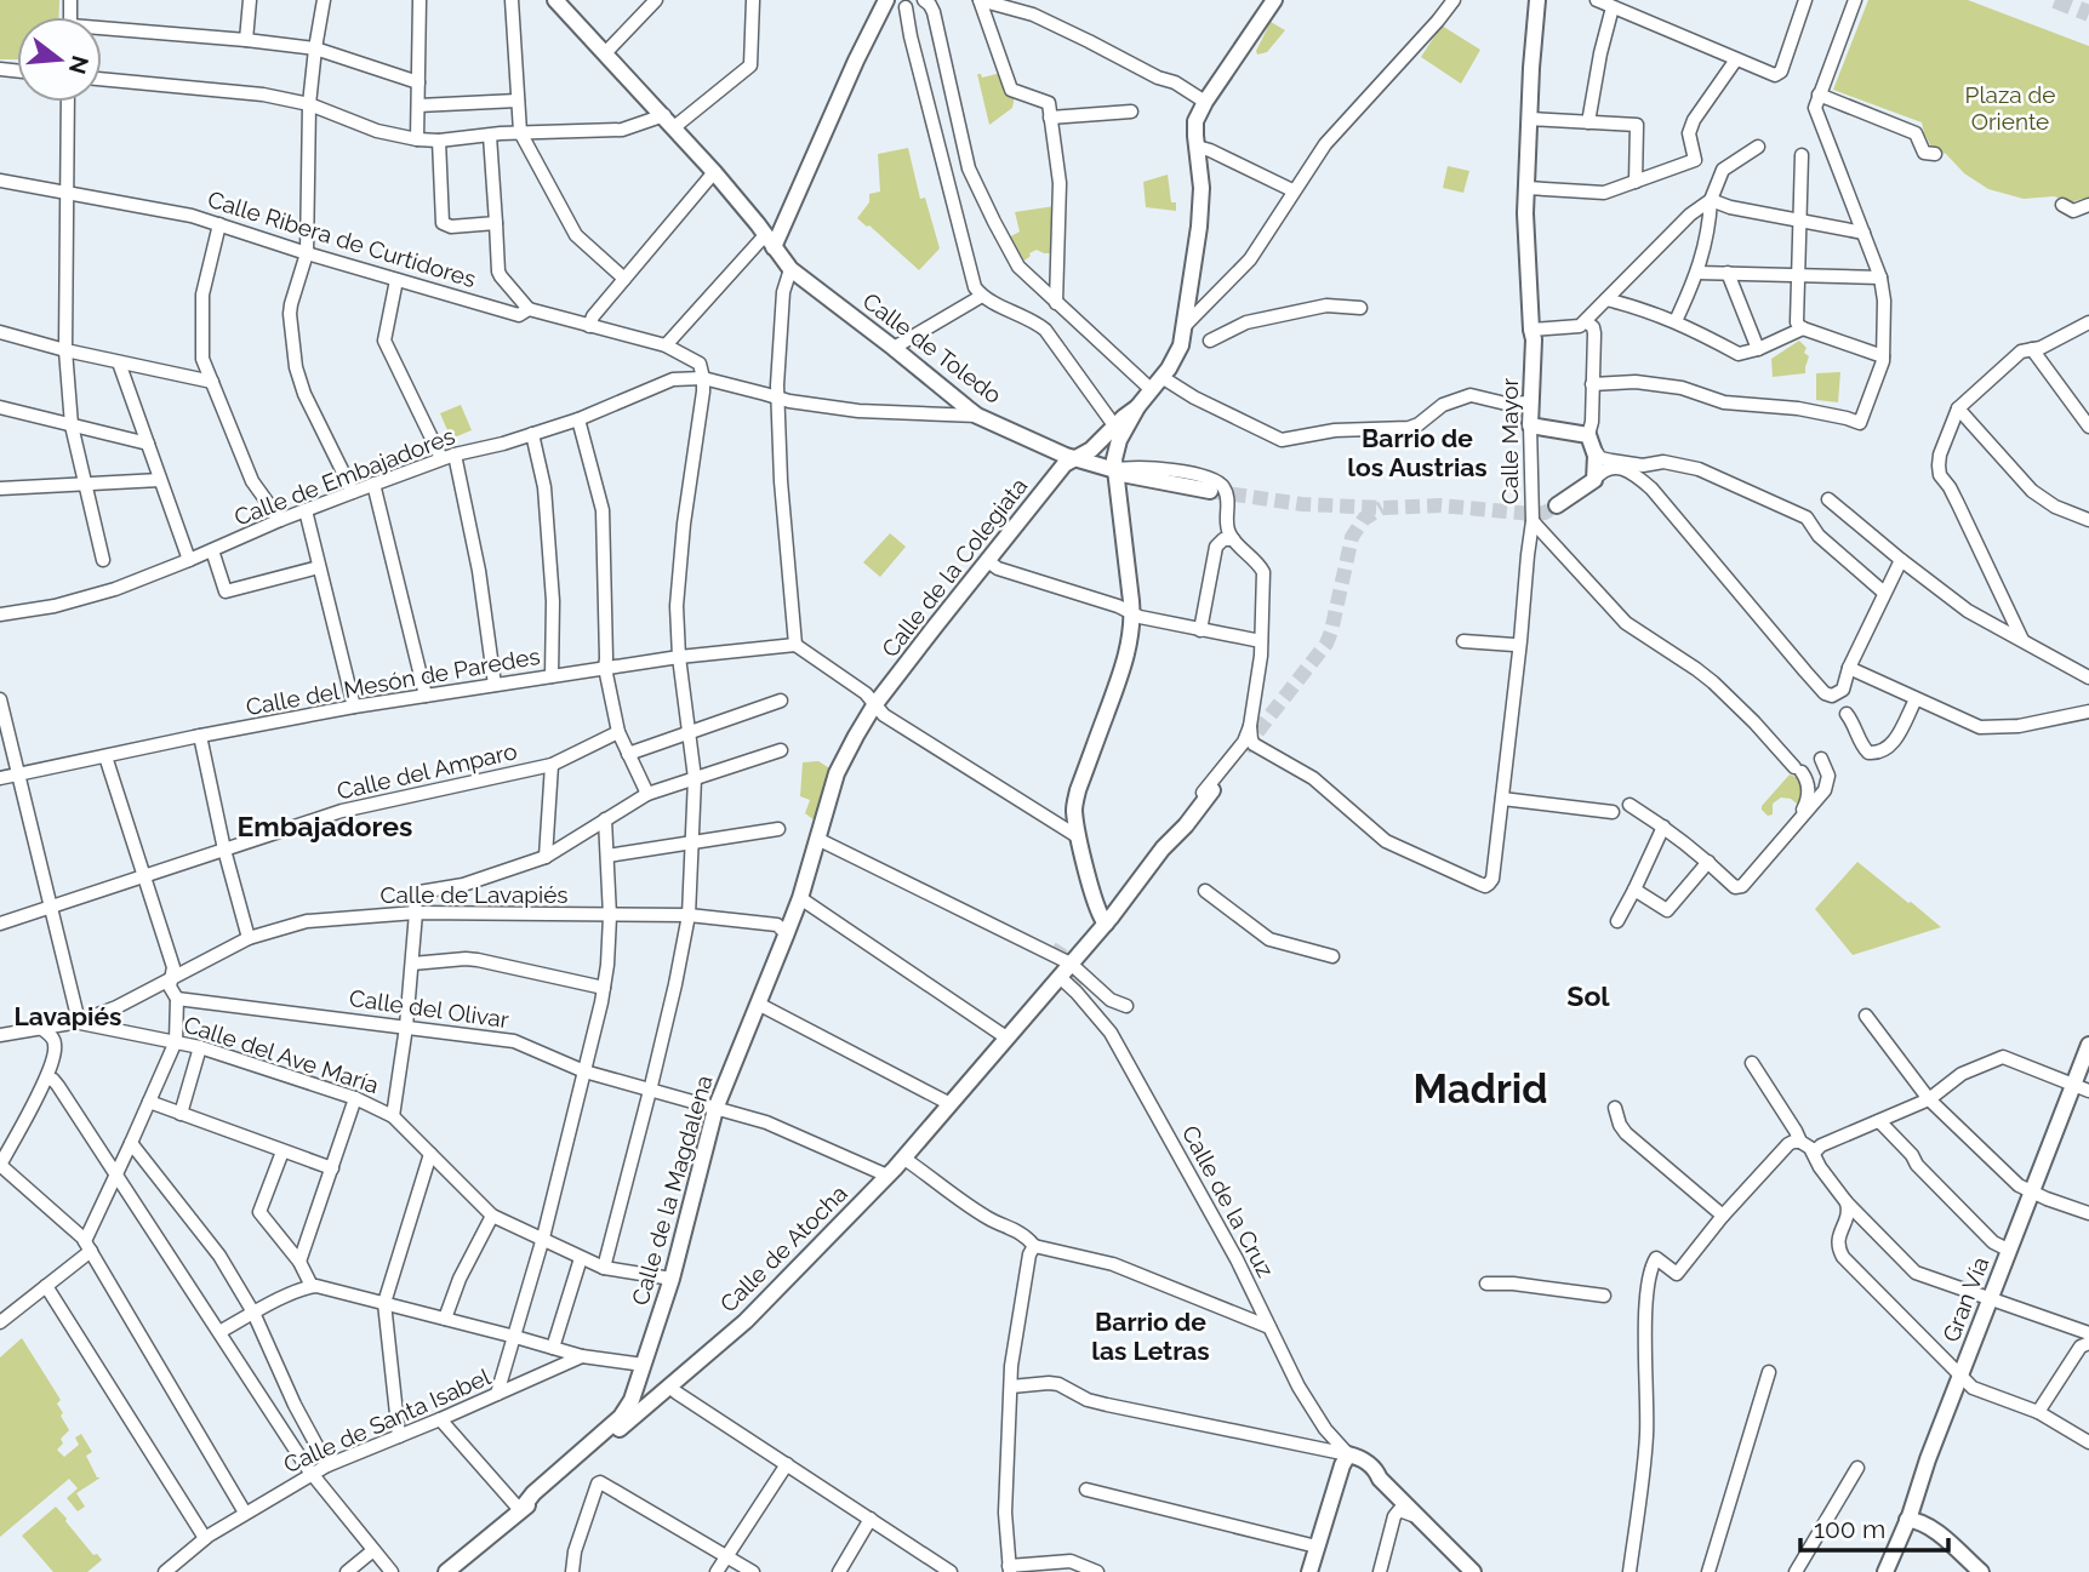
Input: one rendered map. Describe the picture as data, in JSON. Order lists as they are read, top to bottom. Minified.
{"streets":{"street":["Calle Ribera de Curtidores","Calle de Toledo","Calle Mayor","Calle de Embajadores","Calle de la Colegiata","Calle del Mesón de Paredes","Calle del Amparo","Calle de Lavapiés","Calle del Olivar","Calle del Ave María","Calle de la Magdalena","Calle de la Cruz","Calle de Atocha","Gran Vía","Calle de Santa Isabel"]},"crossings":[["Calle Ribera de Curtidores","Calle de Embajadores"],["Calle de Toledo","Calle de la Colegiata"],["Calle de la Colegiata","Calle de la Magdalena"],["Calle de Lavapiés","Calle del Ave María"],["Calle de Lavapiés","Calle de la Magdalena"],["Calle del Olivar","Calle de la Magdalena"],["Calle del Olivar","Calle de Atocha"],["Calle del Ave María","Calle de la Magdalena"],["Calle de la Magdalena","Calle de Atocha"],["Calle de la Cruz","Calle de Atocha"]],"districts":["Barrio de los Austrias","Embajadores","Sol","Lavapiés","Madrid","Barrio de las Letras"],"parks":["Plaza de Oriente"],"scale_bar":"100 m","north":"right"}
